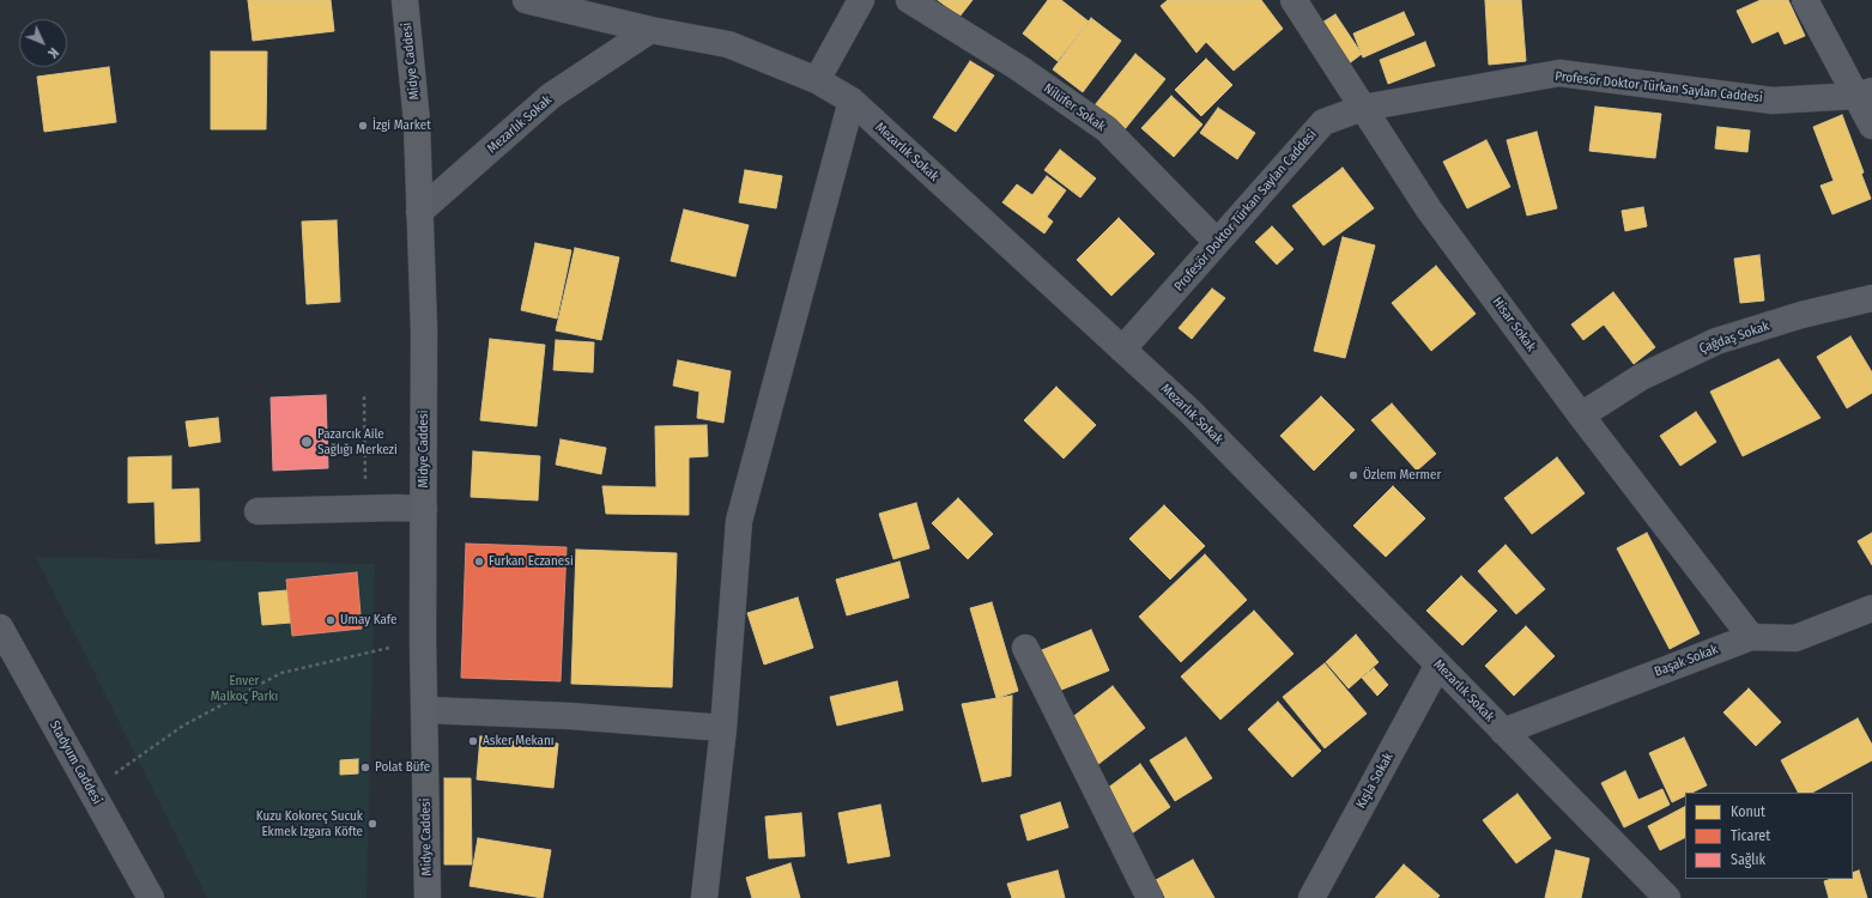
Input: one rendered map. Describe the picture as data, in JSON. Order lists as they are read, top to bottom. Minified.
{"streets":{"main road":["Midye Caddesi"],"street":["Profesör Doktor Türkan Saylan Caddesi","Nilüfer Sokak","Mezarlık Sokak","Hisar Sokak","Çağdaş Sokak","Başak Sokak","Stadyum Caddesi","Kışla Sokak"]},"crossings":[["Midye Caddesi","Mezarlık Sokak"],["Profesör Doktor Türkan Saylan Caddesi","Nilüfer Sokak"],["Profesör Doktor Türkan Saylan Caddesi","Mezarlık Sokak"],["Profesör Doktor Türkan Saylan Caddesi","Hisar Sokak"],["Mezarlık Sokak","Başak Sokak"],["Mezarlık Sokak","Kışla Sokak"],["Hisar Sokak","Çağdaş Sokak"],["Hisar Sokak","Başak Sokak"]],"parks":["Enver Malkoç Parkı"],"places":["İzgi Market","Pazarcık Aile Sağlığı Merkezi","Özlem Mermer","Furkan Eczanesi","Umay Kafe","Asker Mekanı","Polat Büfe","Kuzu Kokoreç Sucuk Ekmek Izgara Köfte"],"legend":["Konut","Ticaret","Sağlık"],"north":"bottom right"}
